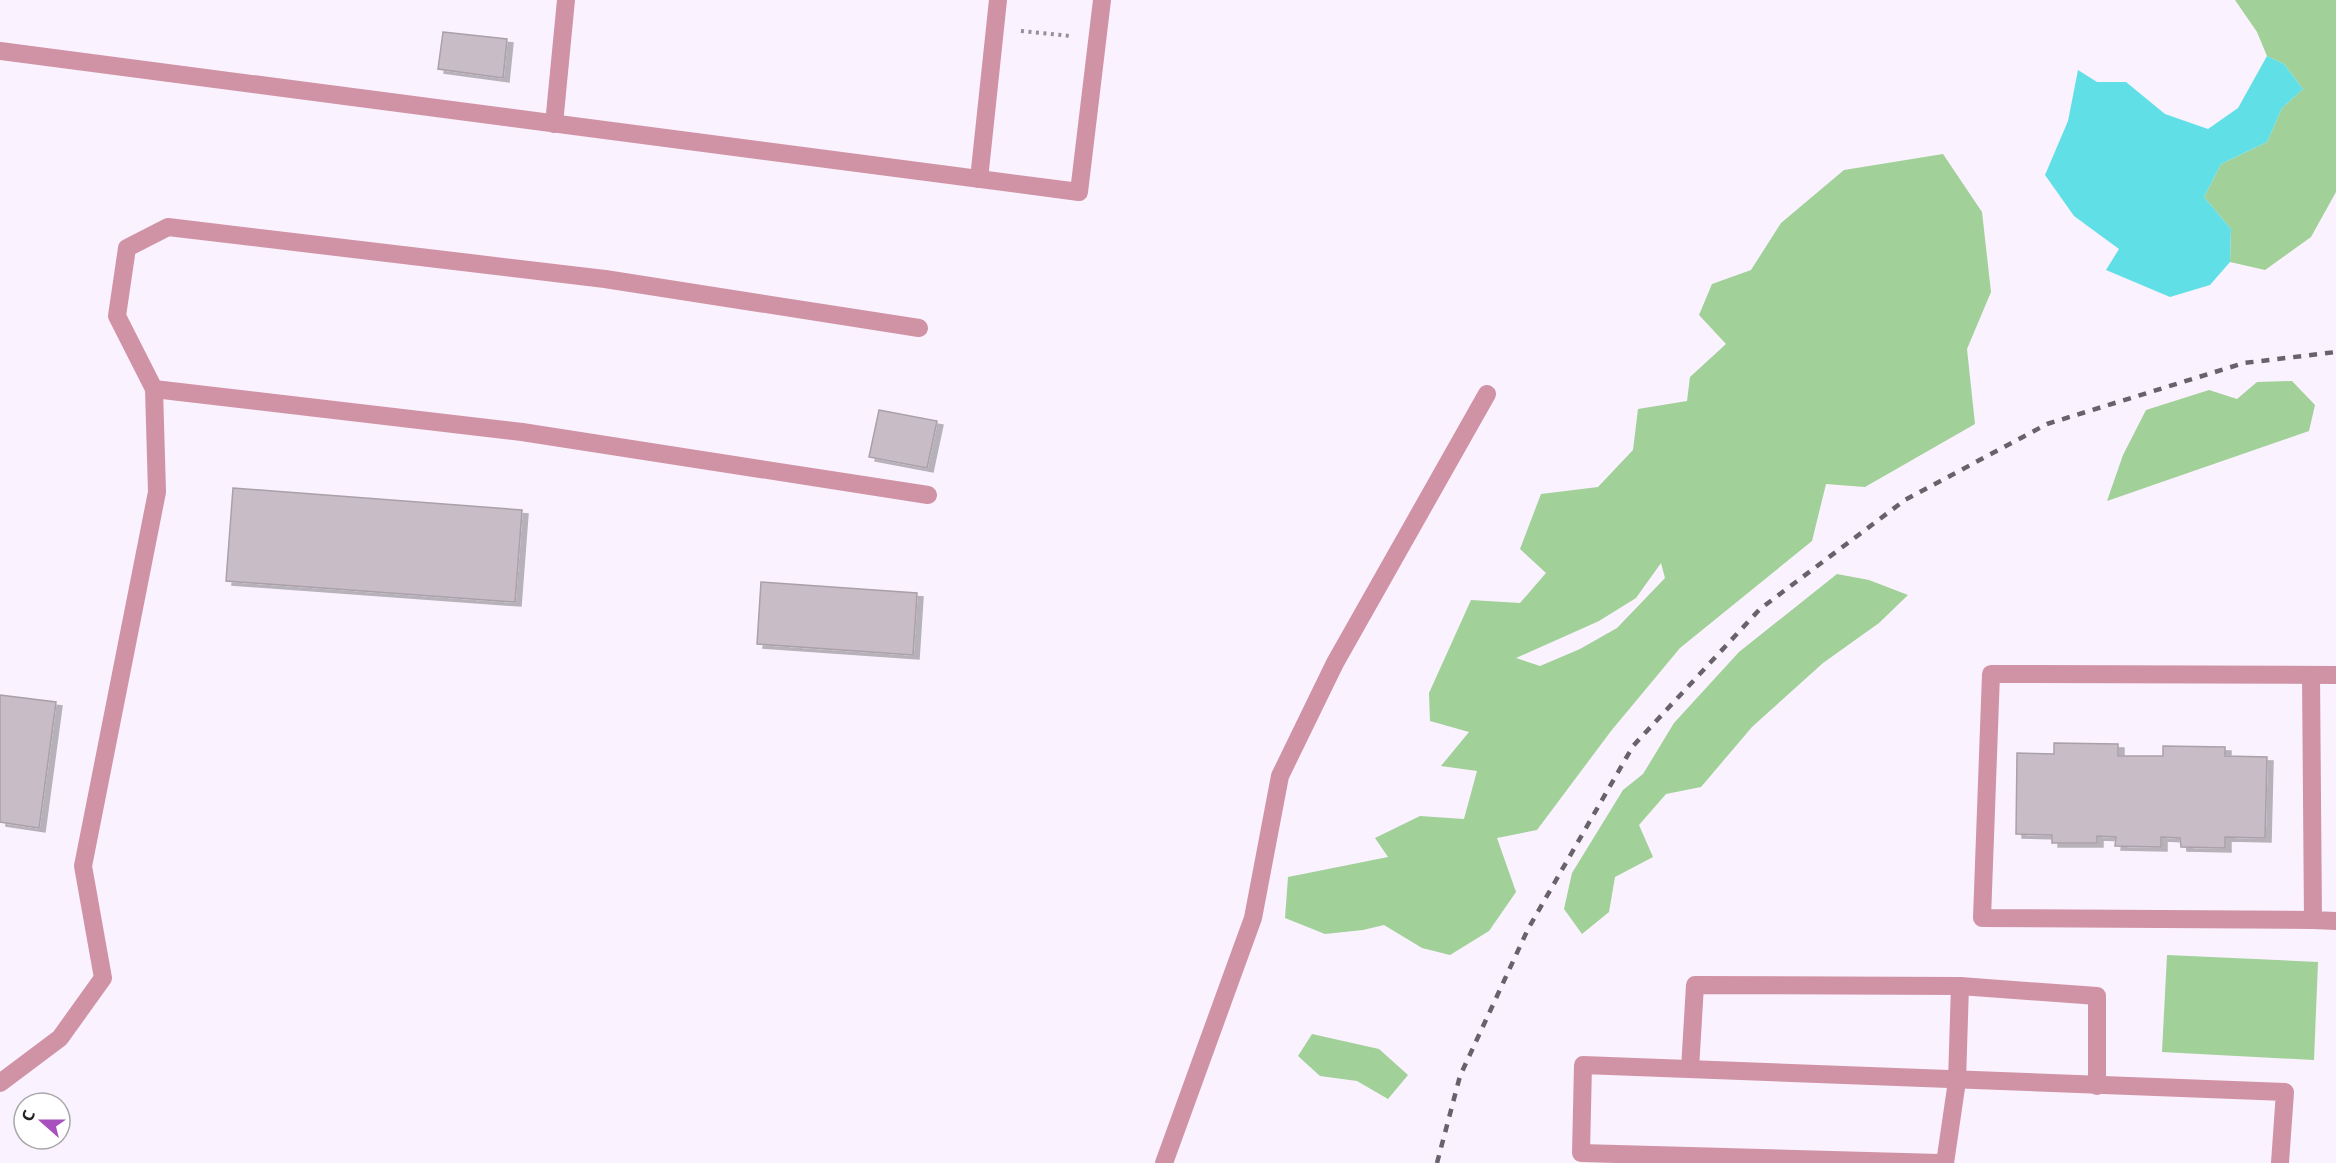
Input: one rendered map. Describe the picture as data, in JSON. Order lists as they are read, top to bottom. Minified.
{"north":"left"}
